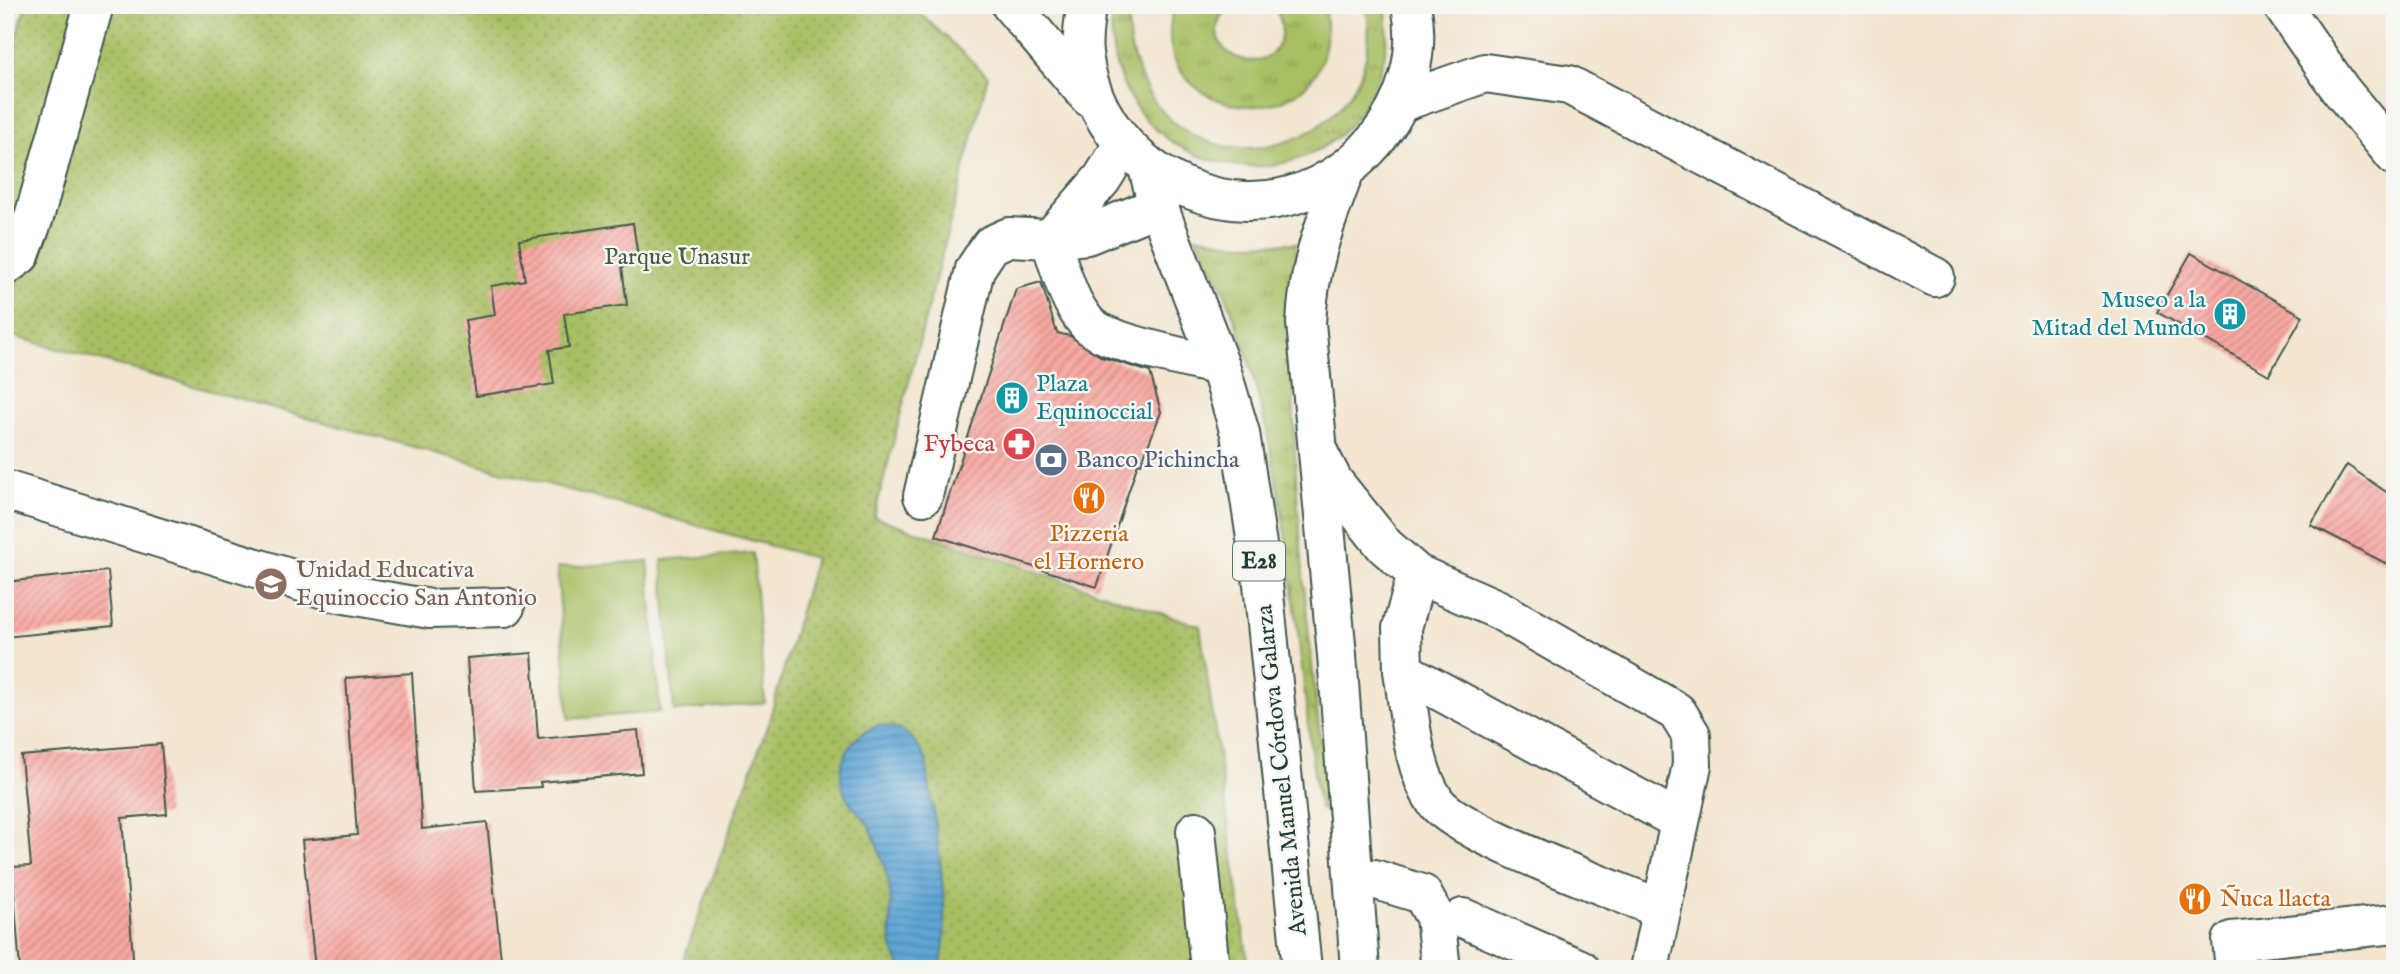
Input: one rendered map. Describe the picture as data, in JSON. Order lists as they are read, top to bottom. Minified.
{"streets":{"main road":["E28","Avenida Manuel Córdova Galarza"]},"crossings":[["E28","Avenida Manuel Córdova Galarza"]],"parks":["Parque Unasur"],"places":{"building":["Museo a la Mitad del Mundo","Plaza Equinoccial"],"pharmacy":["Fybeca"],"bank":["Banco Pichincha"],"restaurant":["Pizzeria el Hornero","Ñuca llacta"],"school or university":["Unidad Educativa Equinoccio San Antonio"]}}
